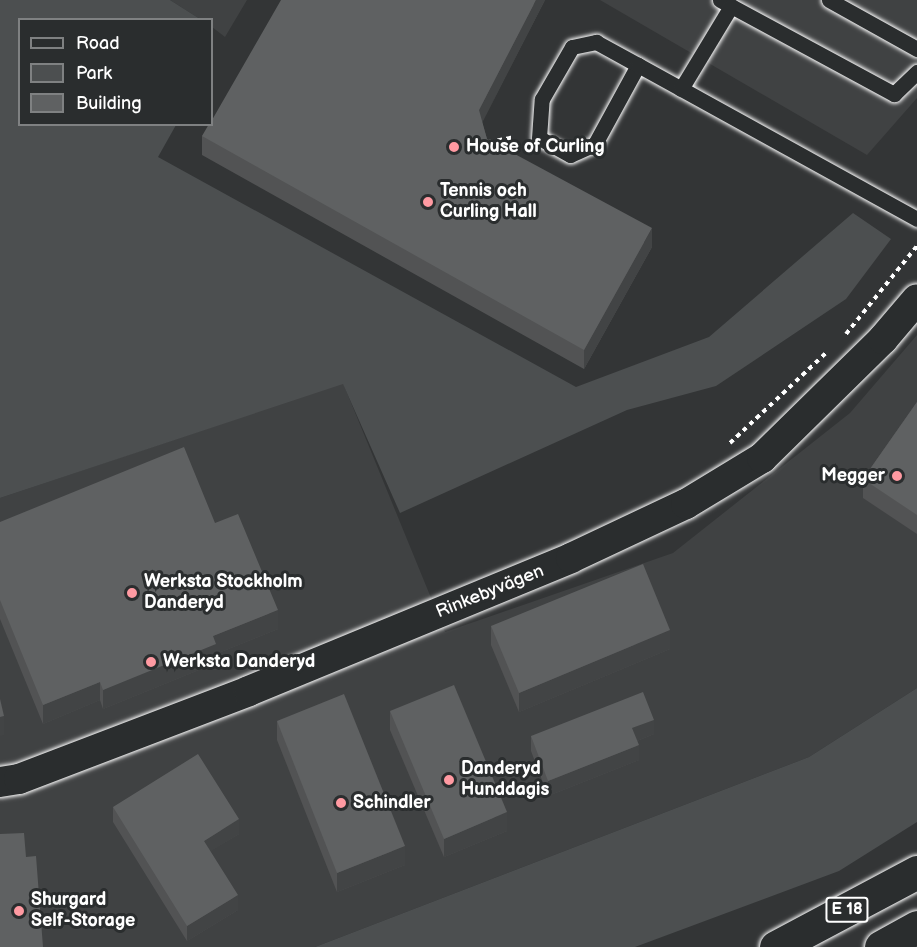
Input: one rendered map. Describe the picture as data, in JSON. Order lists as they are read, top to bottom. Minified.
{"streets":{"highway":["E 18"],"street":["Rinkebyvägen"]},"places":["House of Curling","Tennis och Curling Hall","Megger","Werksta Stockholm Danderyd","Werksta Danderyd","Danderyd Hunddagis","Schindler","Shurgard Self-Storage"],"legend":["Road","Park","Building"]}
